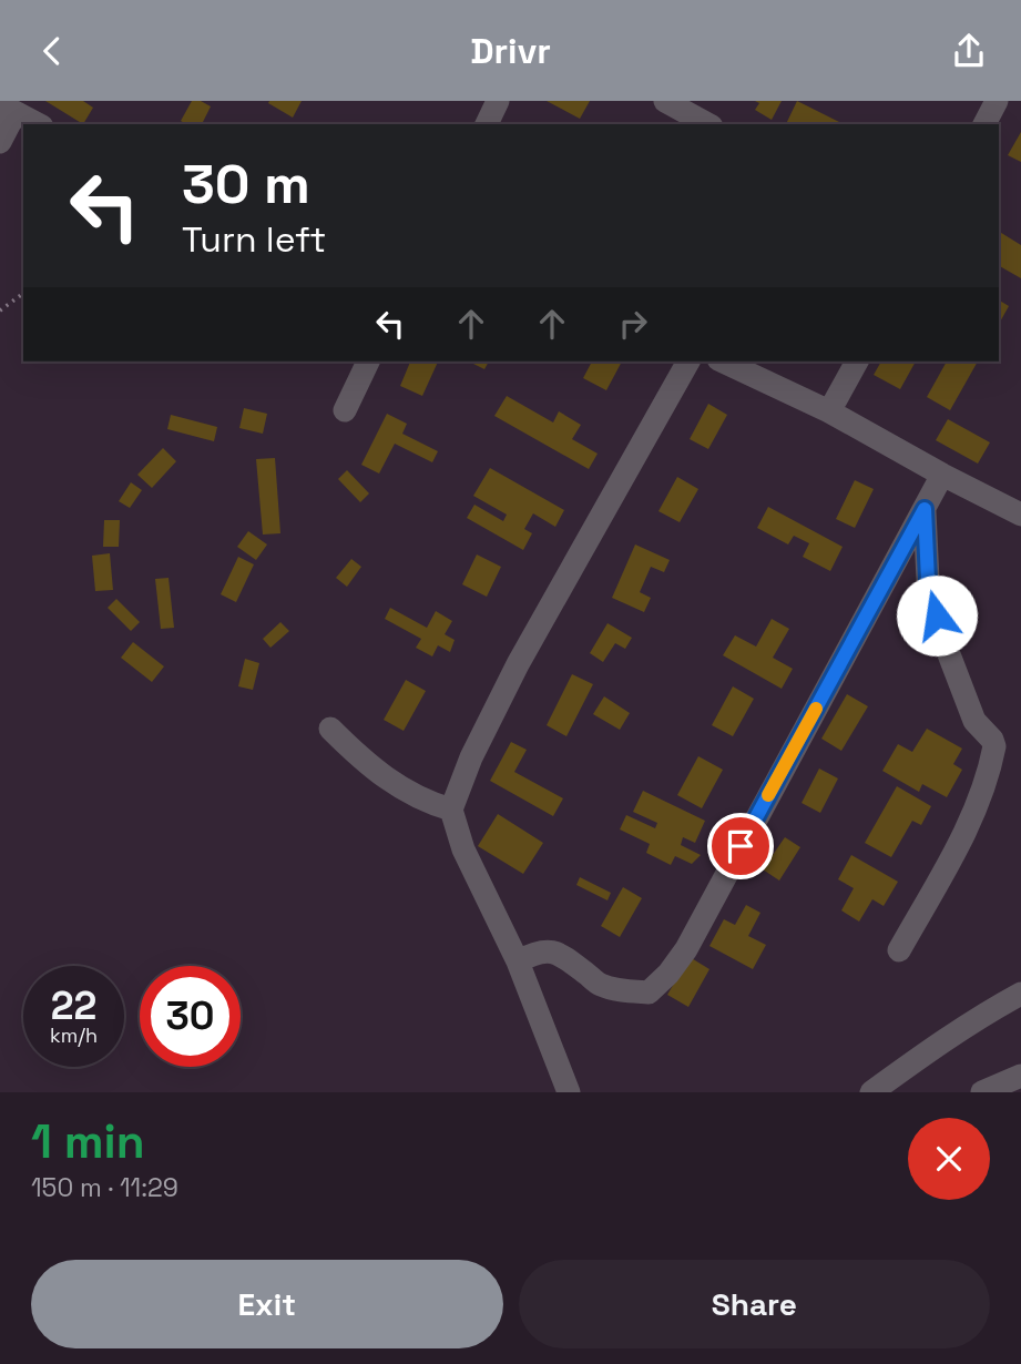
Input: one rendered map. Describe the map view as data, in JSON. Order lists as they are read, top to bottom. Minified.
{"page":{"header":"Drivr","turn":["30 m","Turn left"],"speed":"22 km/h","limit":"30","heading":["1 min","150 m · 11:29"],"buttons":["Exit","Share"]}}
